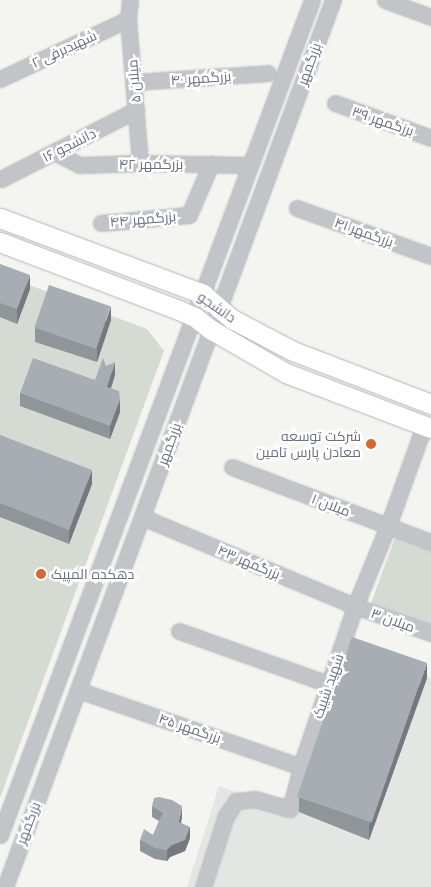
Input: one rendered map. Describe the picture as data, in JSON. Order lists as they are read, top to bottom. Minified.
{"streets":{"main road":["دانشجو"],"street":["شهیدبرفی ۲","بزرگمهر","بزرگمهر ۴۰","میلان ۵","برزگمهر ۳۹","دانشجو ۱۶","بزرگمهر ۴۲","بزرگمهر ۴۴","بزرگمهر ۴۱","میلان ۱","بزرگمهر ۴۳","میلان ۳","شهید شیبک","بزرگمهر ۴۵"]},"crossings":[["شهیدبرفی ۲","میلان ۵"],["بزرگمهر","بزرگمهر ۴۲"],["بزرگمهر","دانشجو"],["بزرگمهر","بزرگمهر ۴۳"],["بزرگمهر","بزرگمهر ۴۵"],["بزرگمهر ۴۰","میلان ۵"],["میلان ۵","دانشجو ۱۶"],["میلان ۵","بزرگمهر ۴۲"],["دانشجو ۱۶","بزرگمهر ۴۲"],["بزرگمهر ۴۲","بزرگمهر ۴۴"],["دانشجو","شهید شیبک"],["میلان ۱","شهید شیبک"],["بزرگمهر ۴۳","میلان ۳"],["بزرگمهر ۴۳","شهید شیبک"],["میلان ۳","شهید شیبک"],["شهید شیبک","بزرگمهر ۴۵"]],"places":["شرکت توسعه معادن پارس تامین","دهکده المپیک"]}
